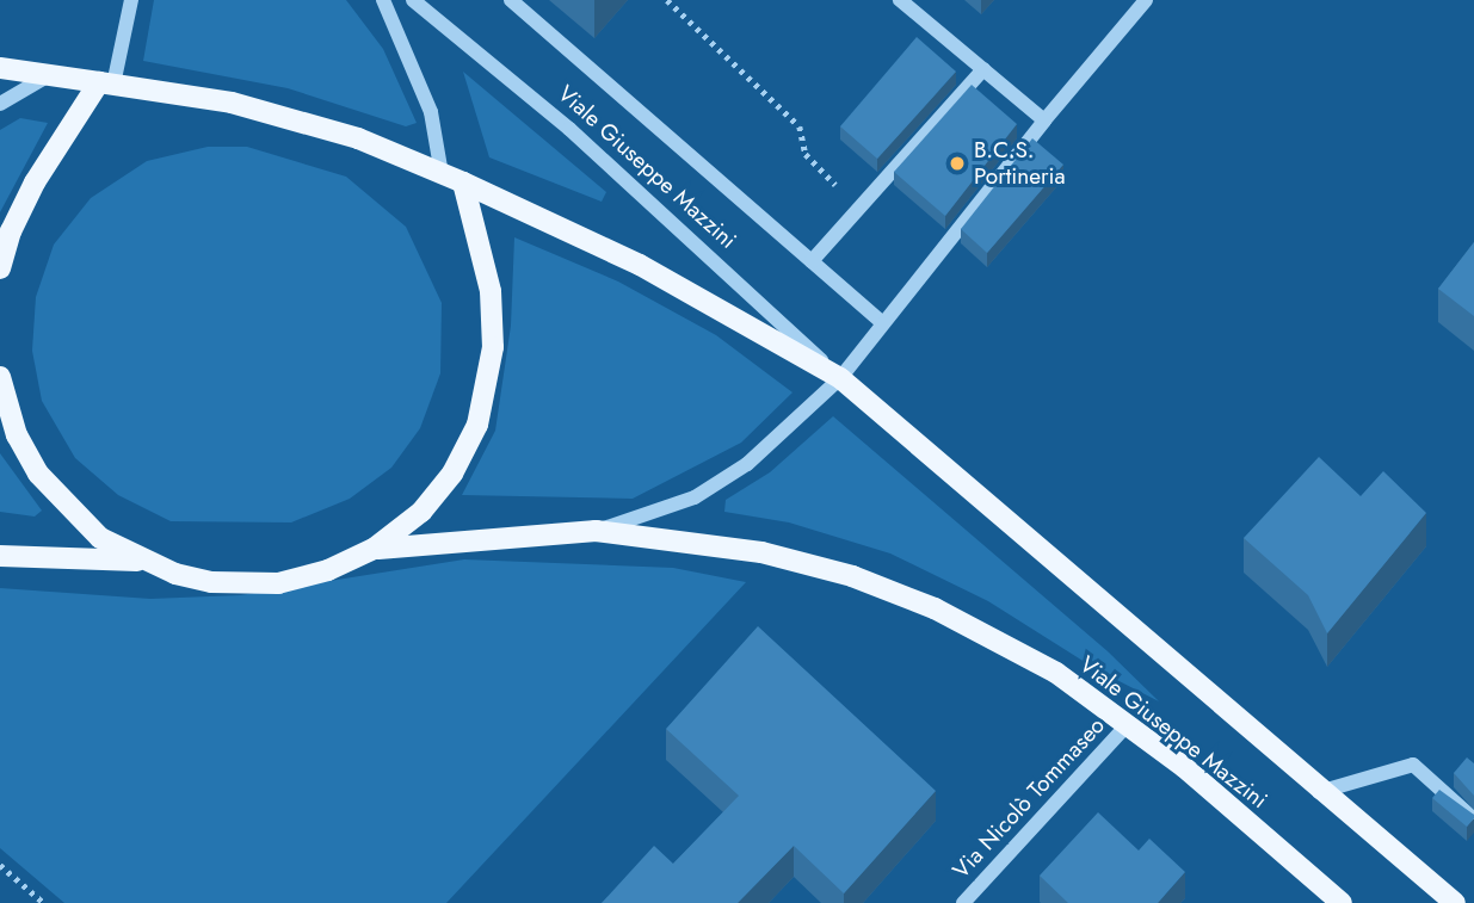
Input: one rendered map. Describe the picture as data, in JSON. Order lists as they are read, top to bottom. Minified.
{"streets":{"main road":["Viale Giuseppe Mazzini"],"street":["Via Nicolò Tommaseo"]},"crossings":[["Viale Giuseppe Mazzini","Via Nicolò Tommaseo"]],"places":["B.C.S. Portineria"]}
